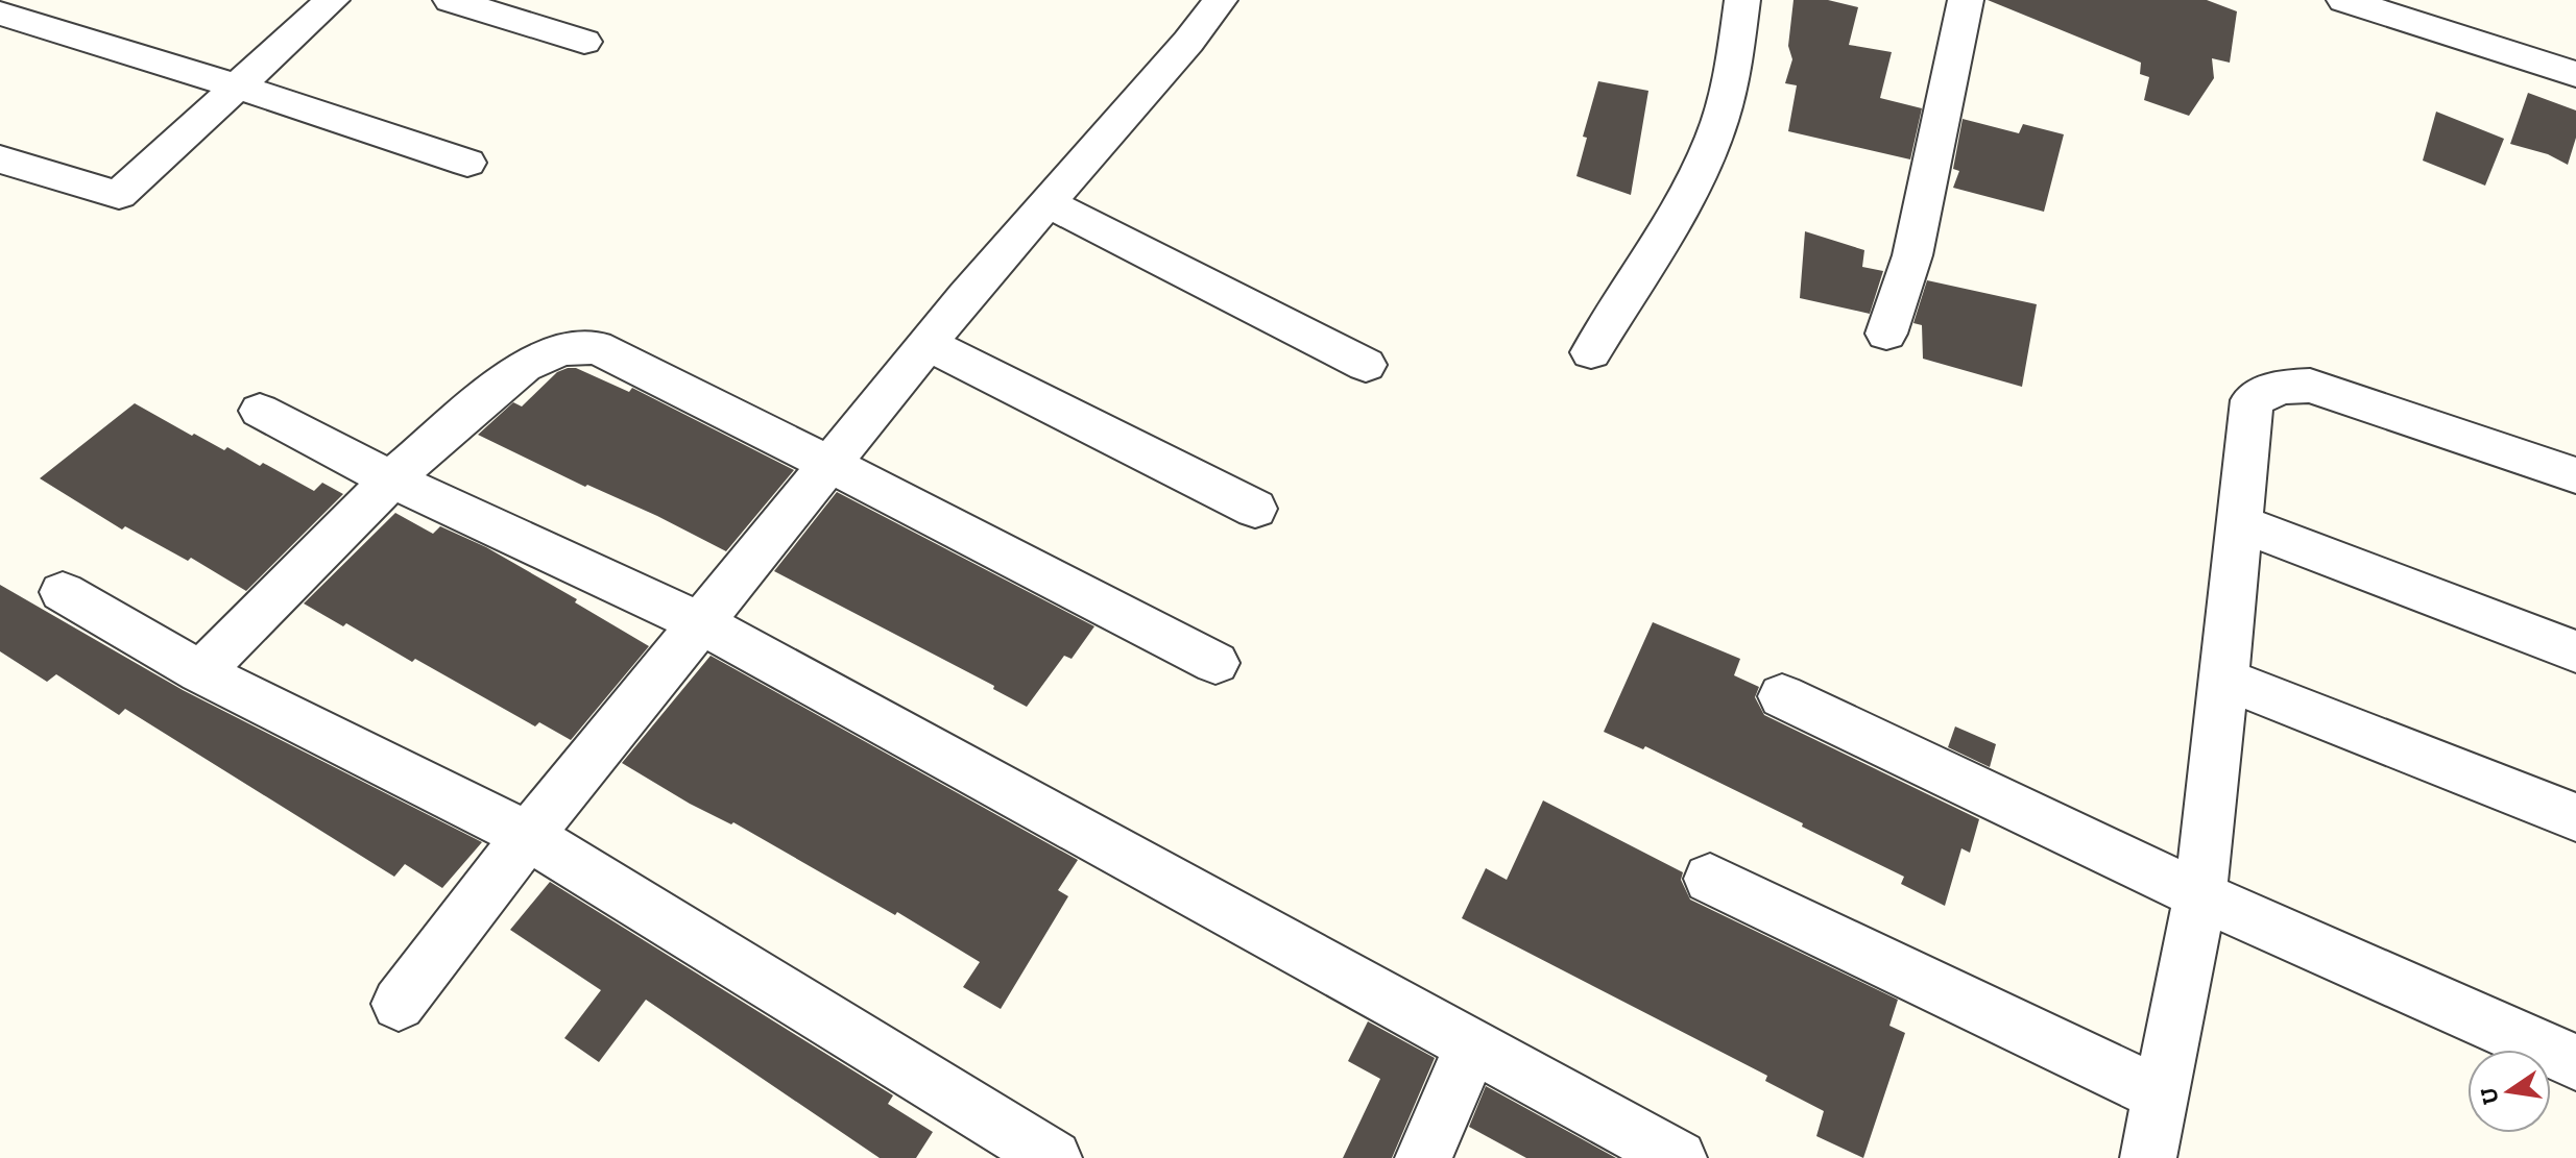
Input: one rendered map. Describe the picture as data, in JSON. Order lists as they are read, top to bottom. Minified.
{"north":"left"}
